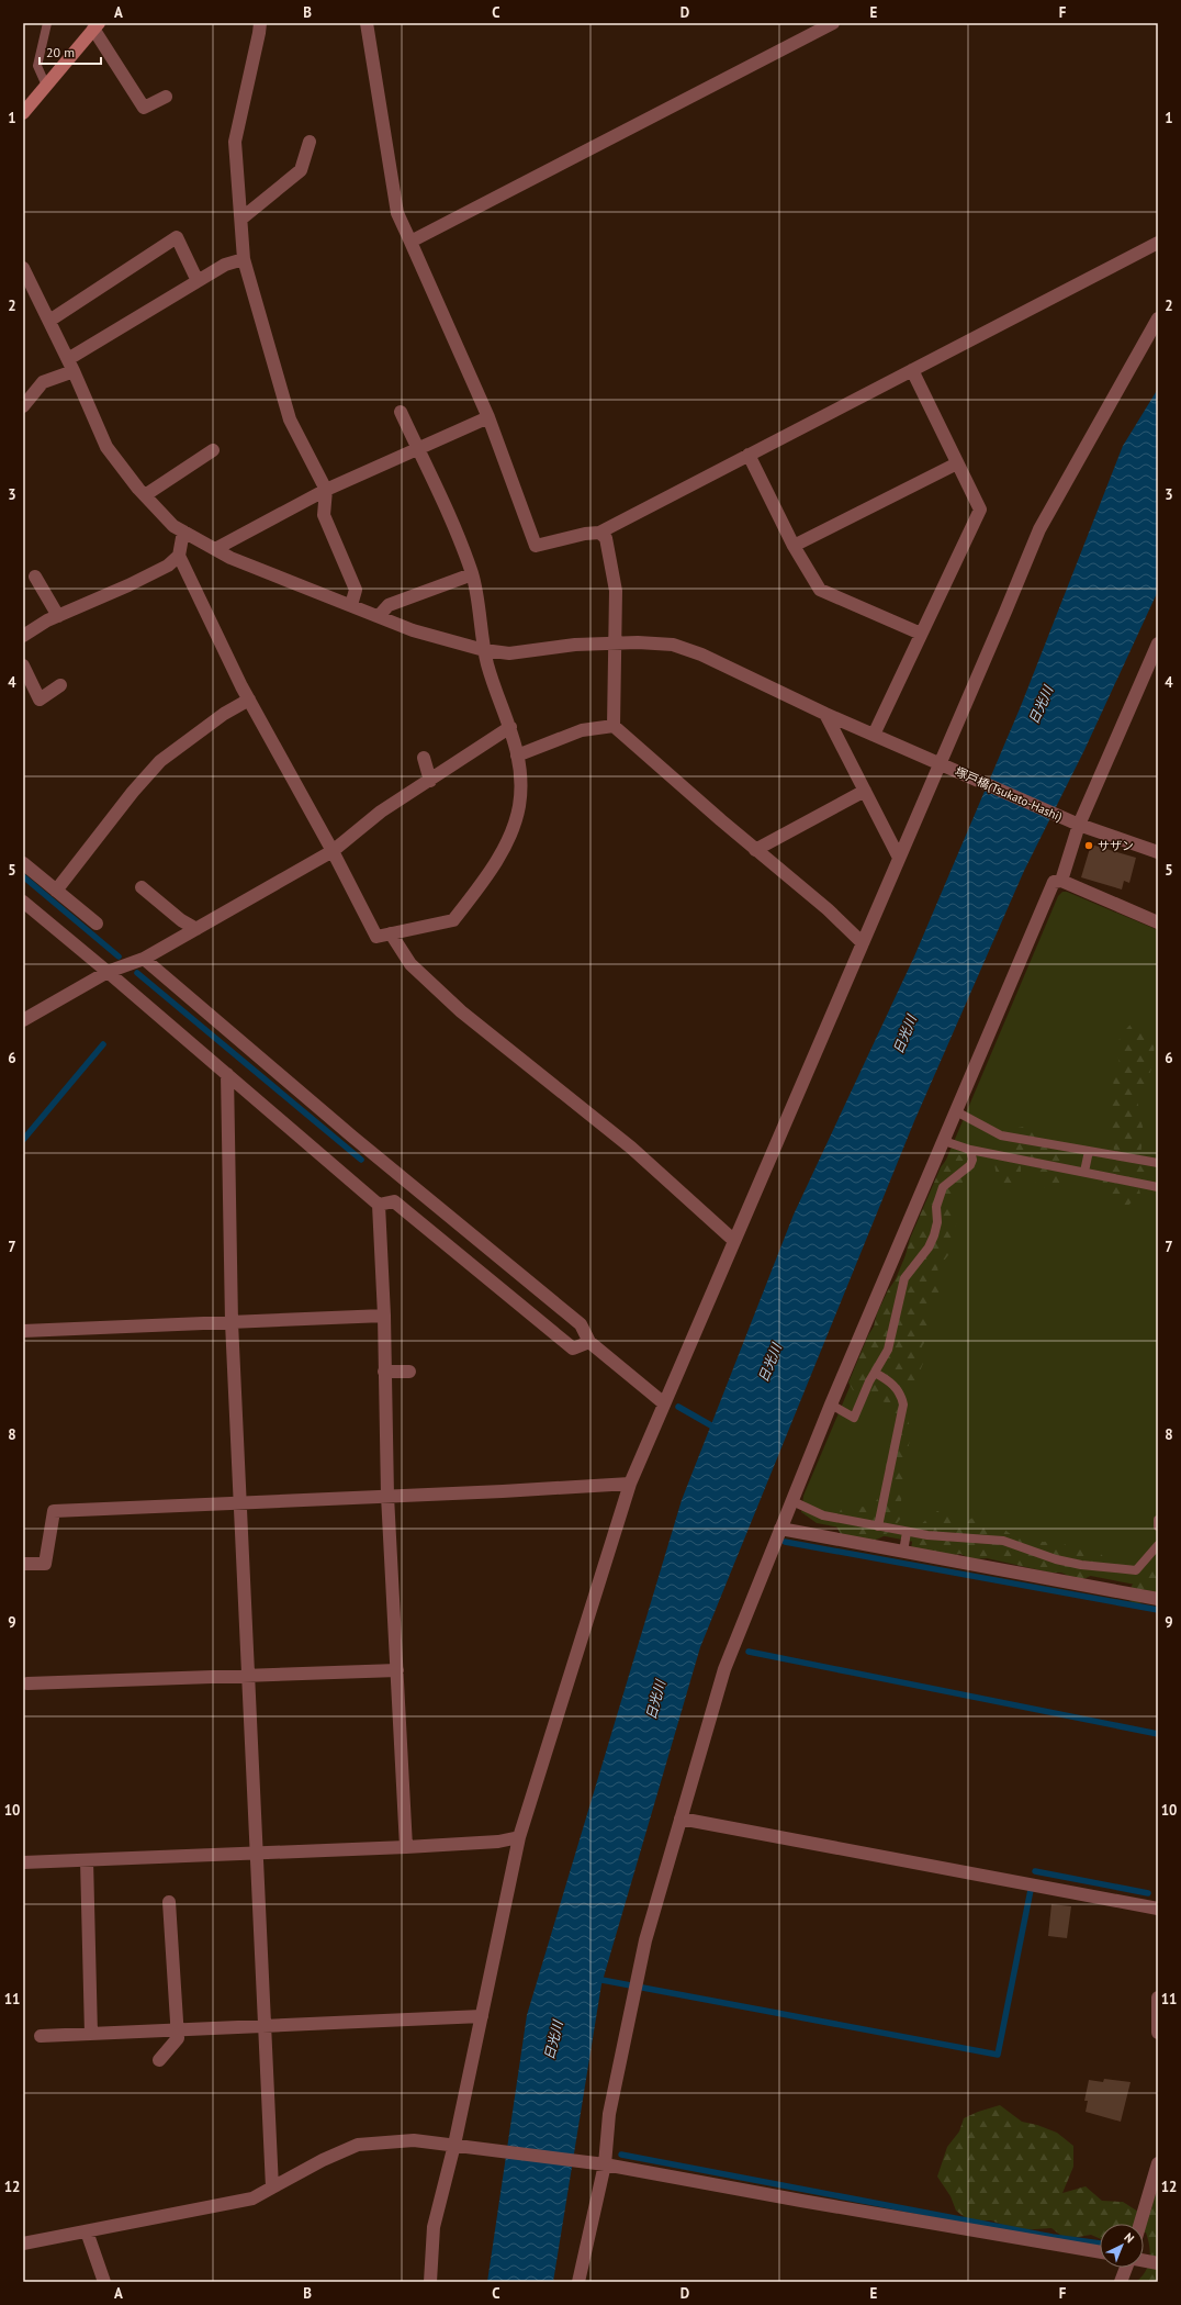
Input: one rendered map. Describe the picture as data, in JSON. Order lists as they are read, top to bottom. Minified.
{"streets":{"street":["塚戸橋(Tsukato-Hashi)"]},"water":["日光川"],"places":["サザン"],"scale_bar":"20 m","north":"top right","grid":{"columns":["A","B","C","D","E","F"],"rows":["1","2","3","4","5","6","7","8","9","10","11","12"]}}
